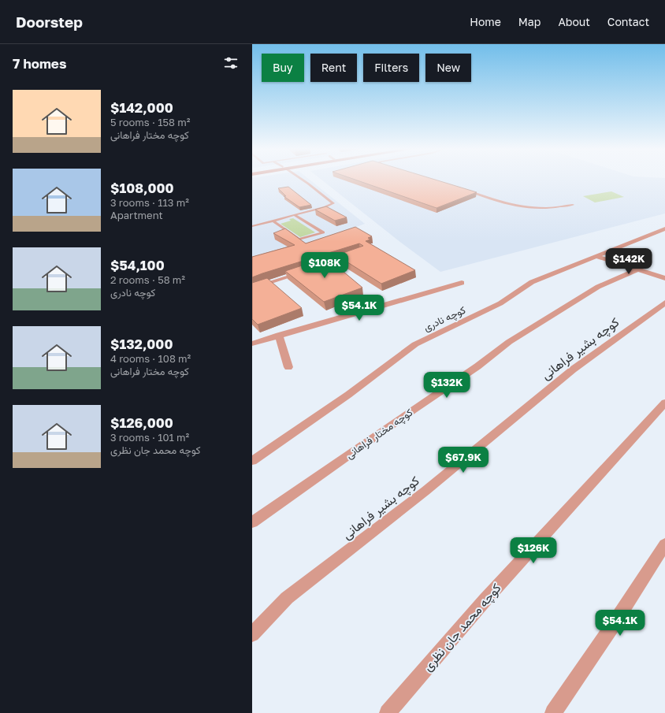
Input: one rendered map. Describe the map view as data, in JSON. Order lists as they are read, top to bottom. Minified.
{"streets":{"street":["کوچه نادری","کوچه بشیر فراهانی","کوچه مختار فراهانی","کوچه محمد جان نظری"]},"page":{"header":"Doorstep","nav":["Home","Map","About","Contact"],"heading":"7 homes","chip":["Buy","Rent","Filters","New"],"list":[{"name":"$142,000","note":"5 rooms · 158 m² · کوچه مختار فراهانی"},{"name":"$108,000","note":"3 rooms · 113 m² · Apartment"},{"name":"$54,100","note":"2 rooms · 58 m² · کوچه نادری"},{"name":"$132,000","note":"4 rooms · 108 m² · کوچه مختار فراهانی"},{"name":"$126,000","note":"3 rooms · 101 m² · کوچه محمد جان نظری"}],"price":["$142K","$108K","$54.1K","$132K","$67.9K","$126K","$54.1K"]}}
